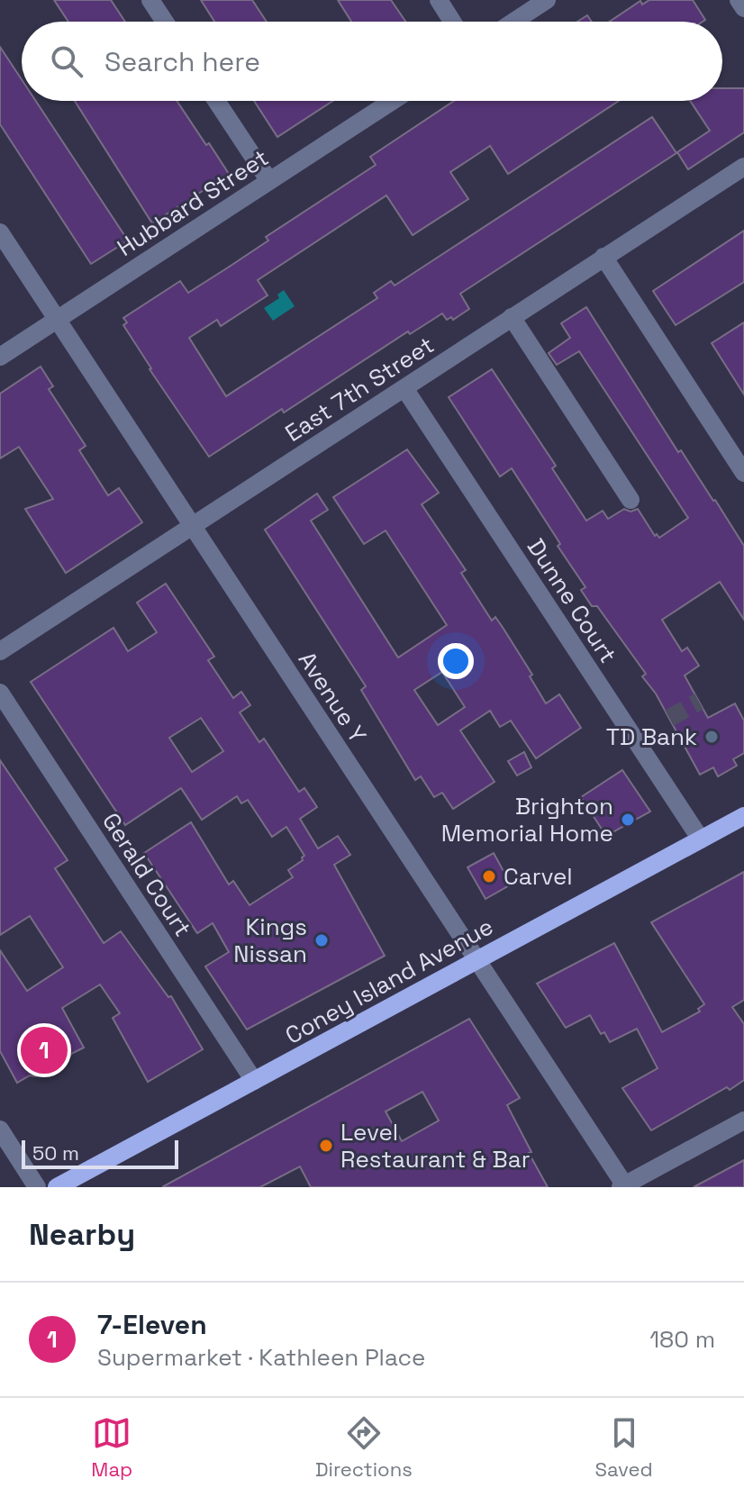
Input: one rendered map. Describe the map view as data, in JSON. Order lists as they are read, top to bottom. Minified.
{"streets":{"main road":["Coney Island Avenue"],"street":["Hubbard Street","East 7th Street","Dunne Court","Avenue Y","Gerald Court"]},"crossings":[["Hubbard Street","Avenue Y"],["East 7th Street","Dunne Court"],["East 7th Street","Avenue Y"],["Dunne Court","Coney Island Avenue"],["Avenue Y","Coney Island Avenue"],["Gerald Court","Coney Island Avenue"]],"places":["TD Bank","Brighton Memorial Home","Carvel","Kings Nissan","Level Restaurant & Bar"],"scale_bar":"50 m","page":{"search":"Search here","pins":"1","scale":"50 m","heading":"Nearby","list":[{"mark":"1","name":"7-Eleven","note":"Supermarket · Kathleen Place","value":"180 m"}],"nav":["Map","Directions","Saved"]}}
